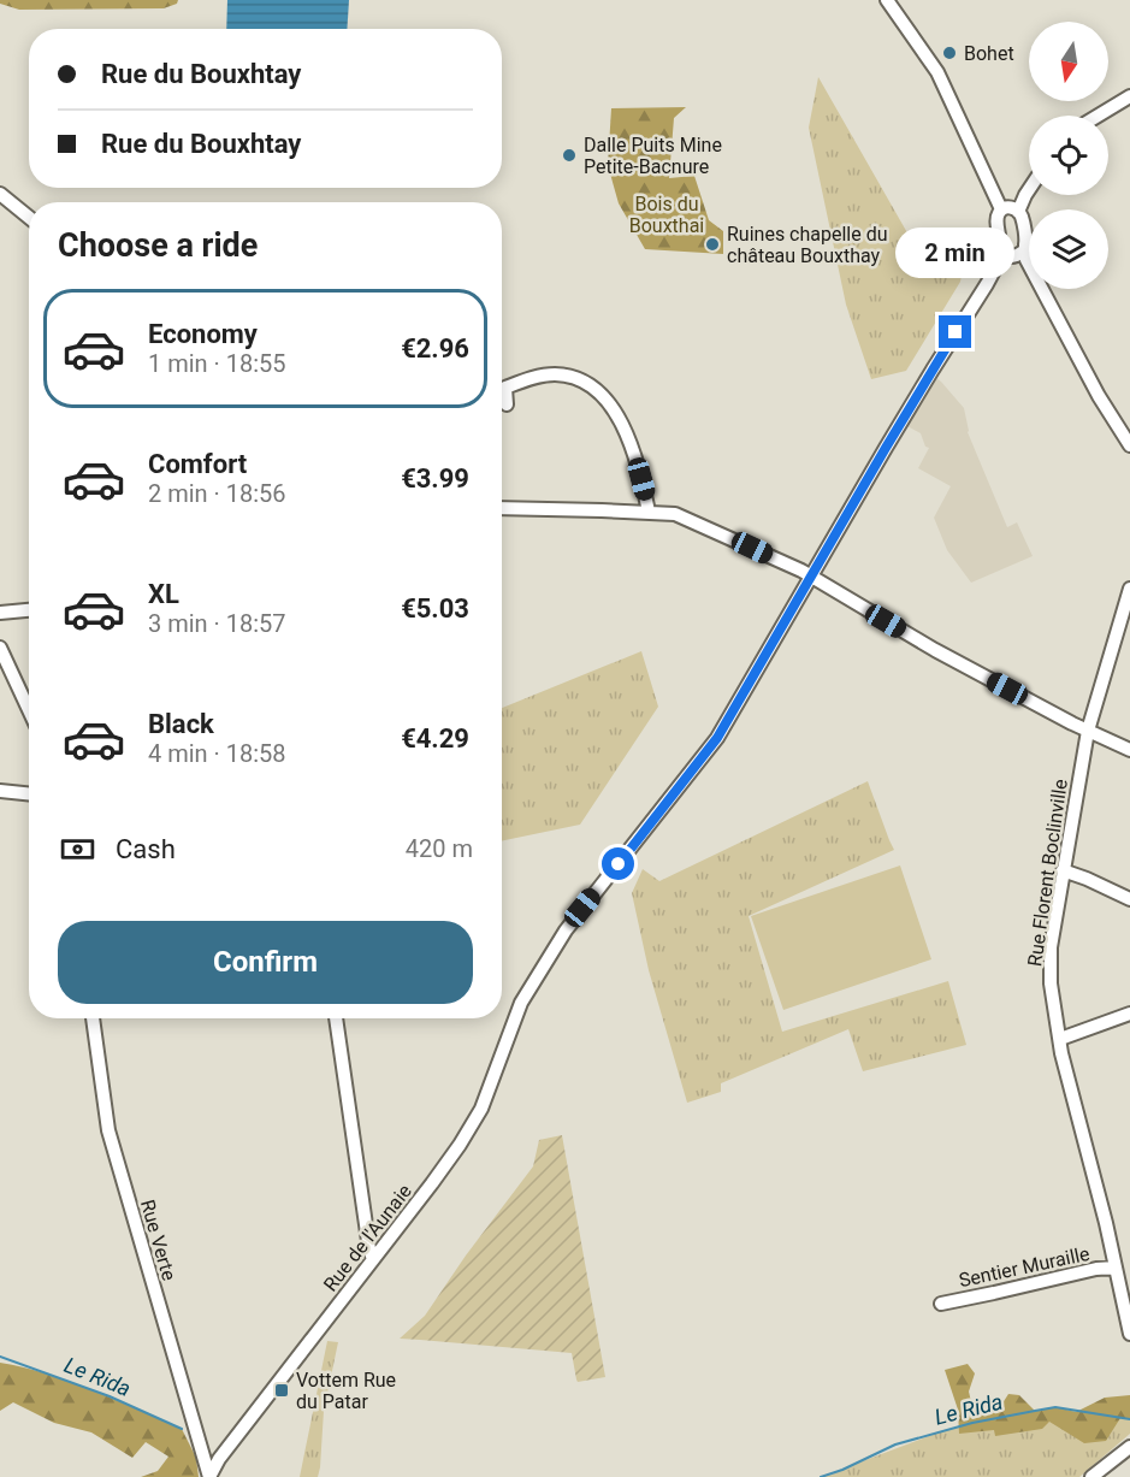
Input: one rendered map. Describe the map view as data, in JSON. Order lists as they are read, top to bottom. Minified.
{"streets":{"street":["Rue Florent Boclinville","Rue de l'Aunaie","Rue Verte","Sentier Muraille"]},"crossings":[["Rue Florent Boclinville","Sentier Muraille"],["Rue de l'Aunaie","Rue Verte"]],"water":["Le Rida"],"parks":["Bois du Bouxthai"],"places":{"other":["Bohet","Dalle Puits Mine Petite-Bacnure","Ruines chapelle du château Bouxthay"],"transit":["Vottem Rue du Patar"]},"north":"bottom","page":{"banner":["Rue du Bouxhtay","Rue du Bouxhtay"],"heading":"Choose a ride","bubble":"2 min","list":[{"name":"Economy","note":"1 min · 18:55","value":"€2.96"},{"name":"Comfort","note":"2 min · 18:56","value":"€3.99"},{"name":"XL","note":"3 min · 18:57","value":"€5.03"},{"name":"Black","note":"4 min · 18:58","value":"€4.29"}],"pay":["Cash","420 m"],"buttons":"Confirm"}}
